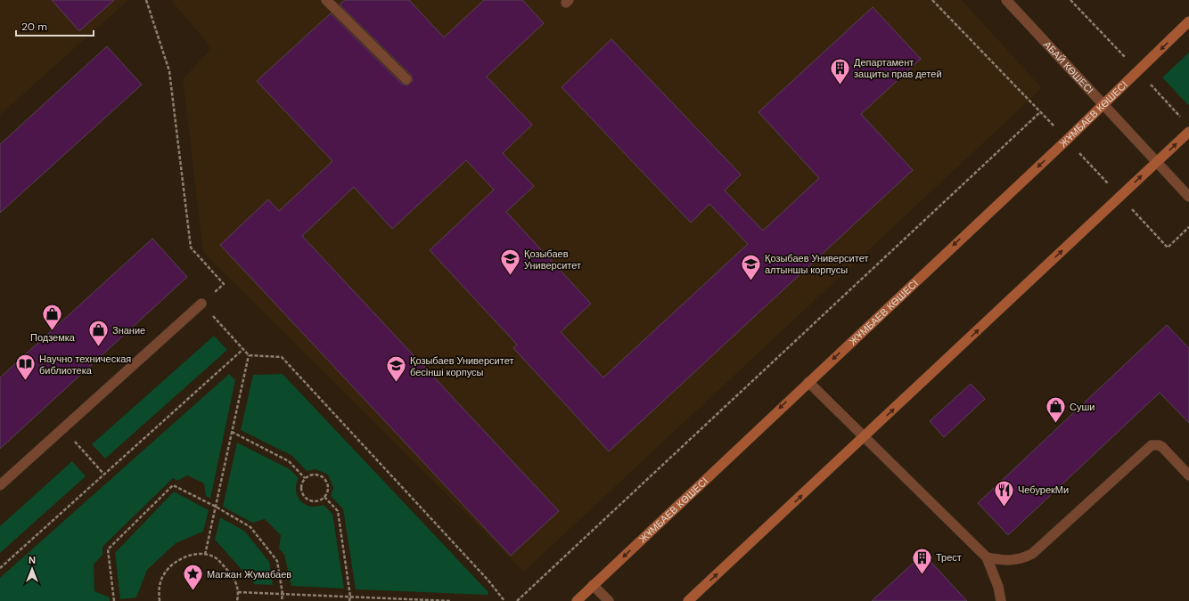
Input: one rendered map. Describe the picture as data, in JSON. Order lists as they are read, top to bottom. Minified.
{"streets":{"main road":["ЖҰМБАЕВ КӨШЕСІ"],"street":["АБАЙ КӨШЕСІ"]},"crossings":[["АБАЙ КӨШЕСІ","ЖҰМБАЕВ КӨШЕСІ"]],"places":{"building":["Департамент защиты прав детей","Трест"],"school or university":["Қозыбаев Университет","Қозыбаев Университет алтыншы корпусы","Қозыбаев Университет бесінші корпусы"],"shop":["Подземка","Знание","Суши"],"library":["Научно техническая библиотека"],"restaurant":["ЧебурекМи"],"place":["Магжан Жумабаев"]},"scale_bar":"20 m","north":"top"}
